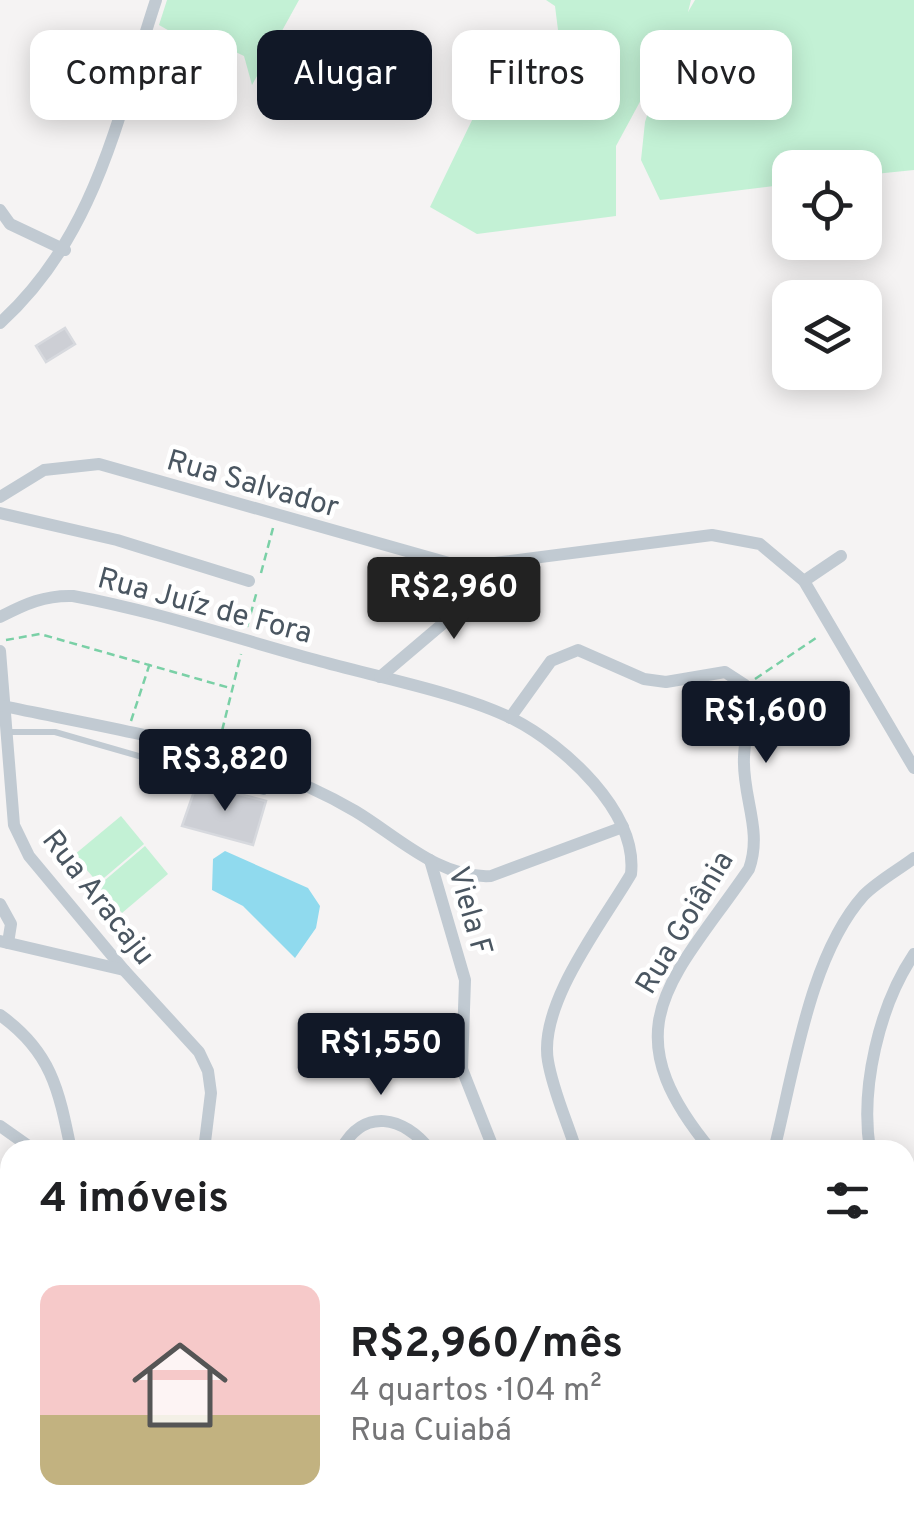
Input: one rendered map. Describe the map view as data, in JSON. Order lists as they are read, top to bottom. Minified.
{"streets":{"street":["Rua Salvador","Rua Juíz de Fora","Rua Aracaju","Viela F","Rua Goiânia"]},"page":{"chip":["Comprar","Alugar","Filtros","Novo"],"price":["R$2,960","R$1,600","R$3,820","R$1,550"],"heading":"4 imóveis","list":[{"name":"R$2,960/mês","note":"4 quartos · 104 m² · Rua Cuiabá"}]}}
